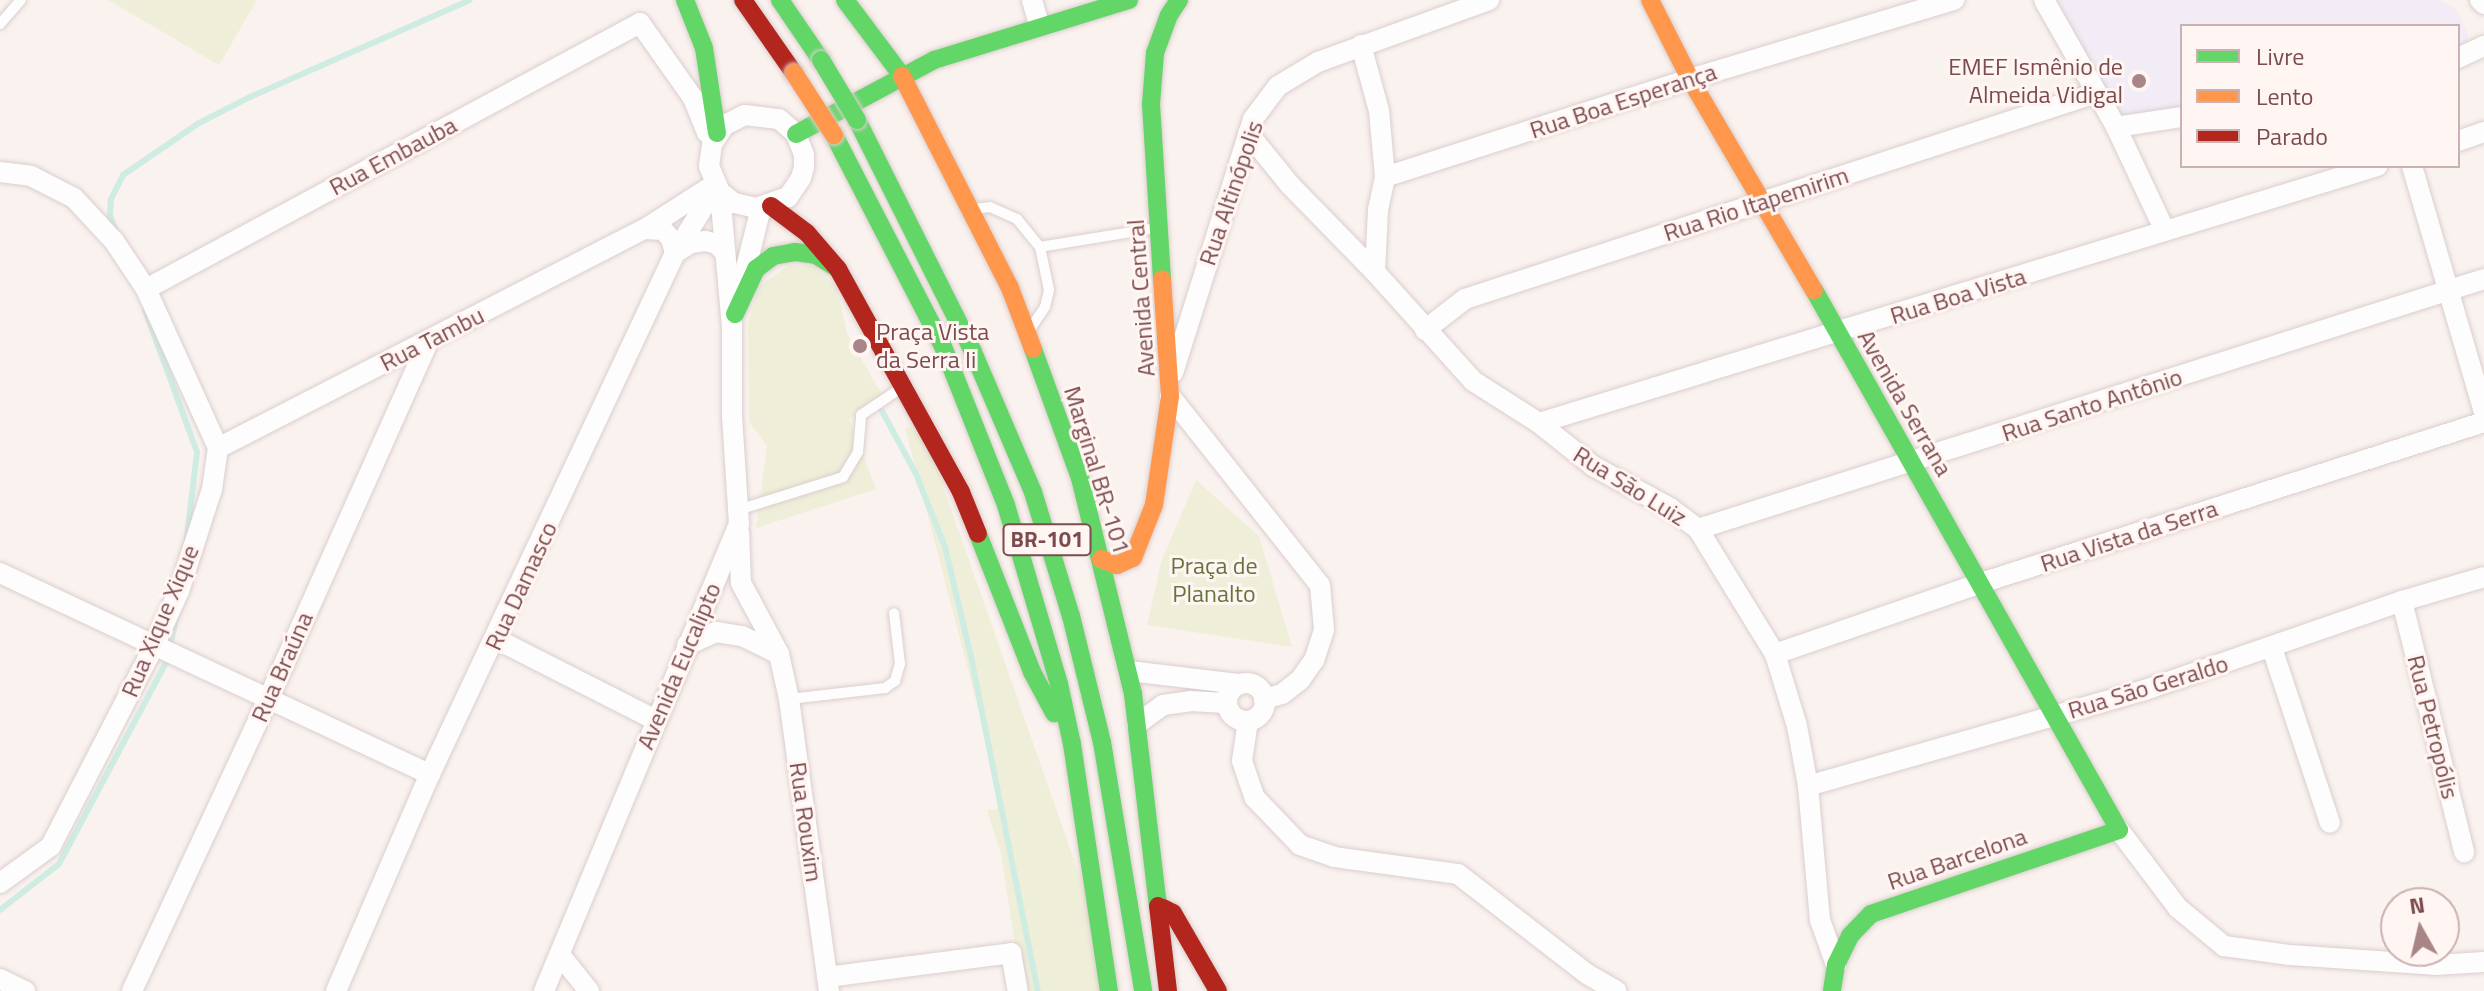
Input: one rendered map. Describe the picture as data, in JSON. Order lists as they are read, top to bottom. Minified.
{"streets":{"street":["Rua Boa Esperança","Rua Embauba","Rua Altinópolis","Rua Rio Itapemirim","Rua Boa Vista","Avenida Central","Rua Tambu","Avenida Serrana","Rua Santo Antônio","Marginal BR-101","Rua São Luiz","Rua Vista da Serra","BR-101","Rua Damasco","Rua Xique Xique","Avenida Eucalipto","Rua Braúna","Rua São Geraldo","Rua Petropólis","Rua Rouxim","Rua Barcelona"]},"crossings":[["Rua Boa Esperança","Avenida Serrana"],["Rua Embauba","Rua Tambu"],["Rua Embauba","Rua Damasco"],["Rua Embauba","Avenida Eucalipto"],["Rua Altinópolis","Avenida Central"],["Rua Altinópolis","Rua São Luiz"],["Rua Rio Itapemirim","Avenida Serrana"],["Rua Rio Itapemirim","Rua São Luiz"],["Rua Boa Vista","Avenida Serrana"],["Rua Boa Vista","Rua São Luiz"],["Avenida Central","Marginal BR-101"],["Rua Tambu","Rua Damasco"],["Rua Tambu","Rua Xique Xique"],["Rua Tambu","Avenida Eucalipto"],["Rua Tambu","Rua Braúna"],["Avenida Serrana","Rua Santo Antônio"],["Avenida Serrana","Rua Vista da Serra"],["Avenida Serrana","Rua São Geraldo"],["Avenida Serrana","Rua Barcelona"],["Rua Santo Antônio","Rua São Luiz"],["Rua São Luiz","Rua Vista da Serra"],["Rua São Luiz","Rua São Geraldo"],["Rua São Luiz","Rua Barcelona"],["Rua Damasco","Avenida Eucalipto"],["Avenida Eucalipto","Rua Rouxim"],["Rua São Geraldo","Rua Petropólis"]],"parks":["Praça de Planalto"],"places":["EMEF Ismênio de Almeida Vidigal","Praça Vista da Serra Ii"],"legend":["Livre","Lento","Parado"],"north":"top"}
